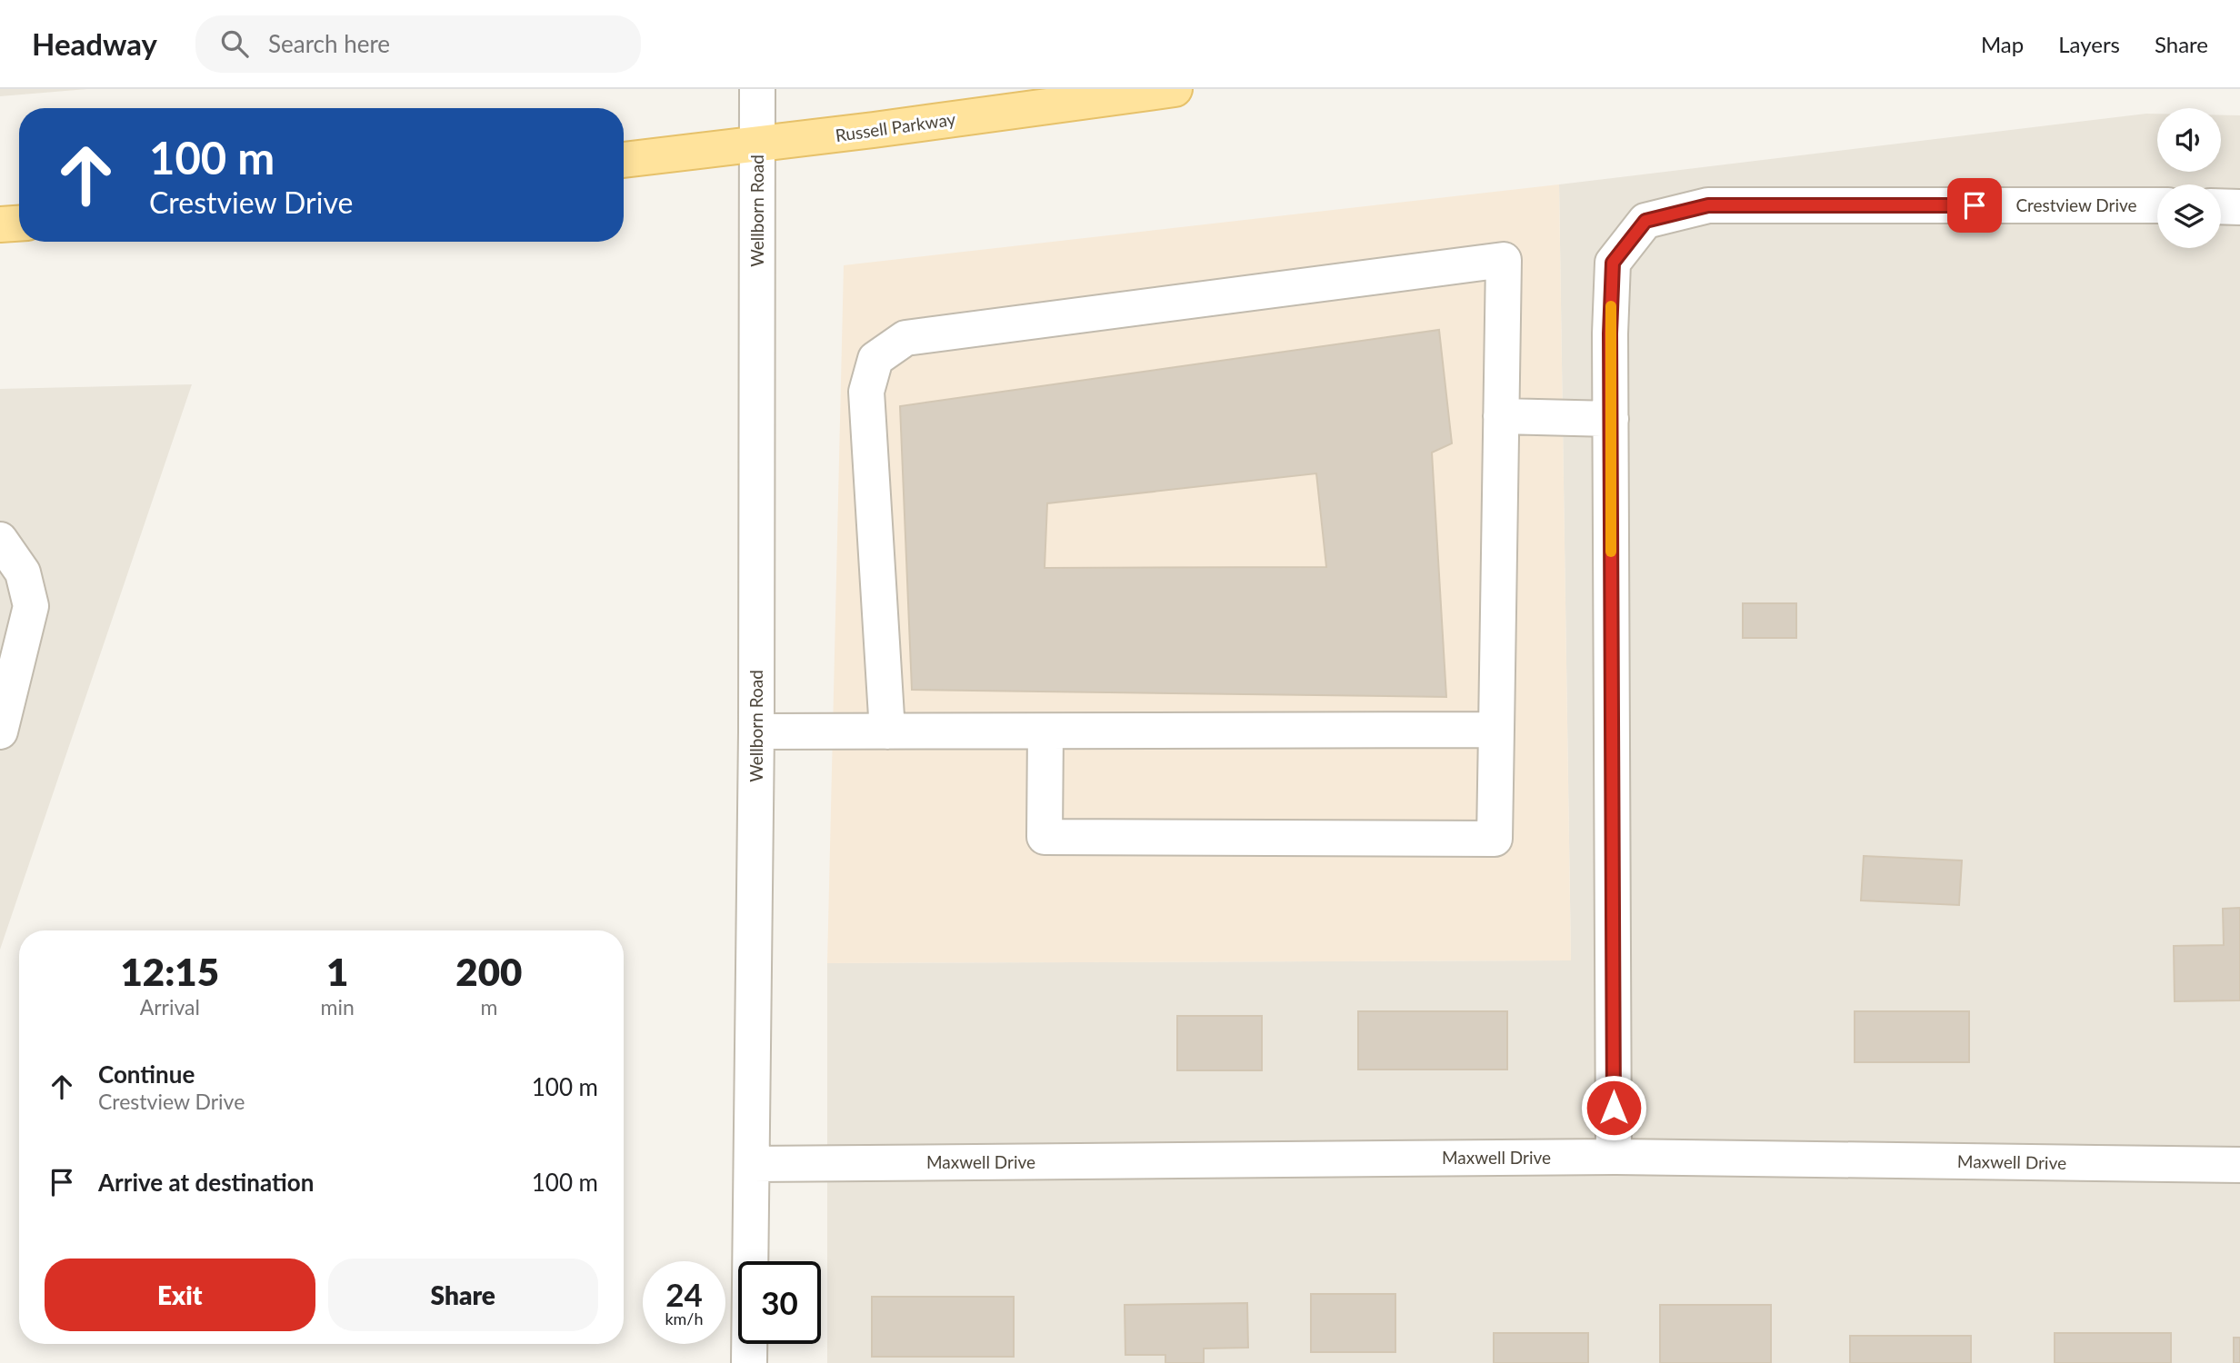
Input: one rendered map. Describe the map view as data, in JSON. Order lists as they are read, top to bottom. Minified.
{"streets":{"main road":["Russell Parkway"],"street":["Crestview Drive","Wellborn Road","Maxwell Drive"]},"crossings":[["Russell Parkway","Wellborn Road"],["Crestview Drive","Maxwell Drive"],["Wellborn Road","Maxwell Drive"]],"page":{"header":"Headway","search":"Search here","nav":["Map","Layers","Share"],"turn":["100 m","Crestview Drive"],"eta":["12:15","Arrival","1","min","200","m"],"list":[{"name":"Continue","note":"Crestview Drive","value":"100 m"},{"name":"Arrive at destination","value":"100 m"}],"buttons":["Exit","Share"],"speed":"24 km/h","limit":"30"}}
